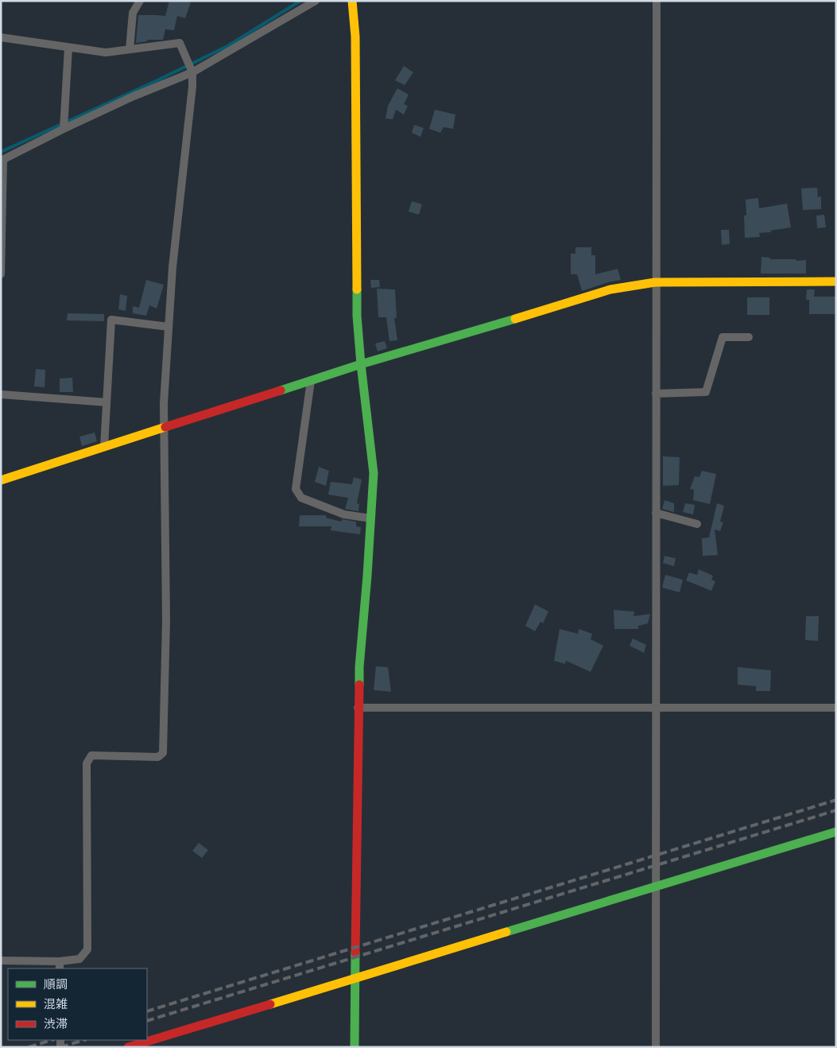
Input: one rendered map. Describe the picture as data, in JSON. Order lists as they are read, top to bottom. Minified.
{"legend":["順調","混雑","渋滞"]}
